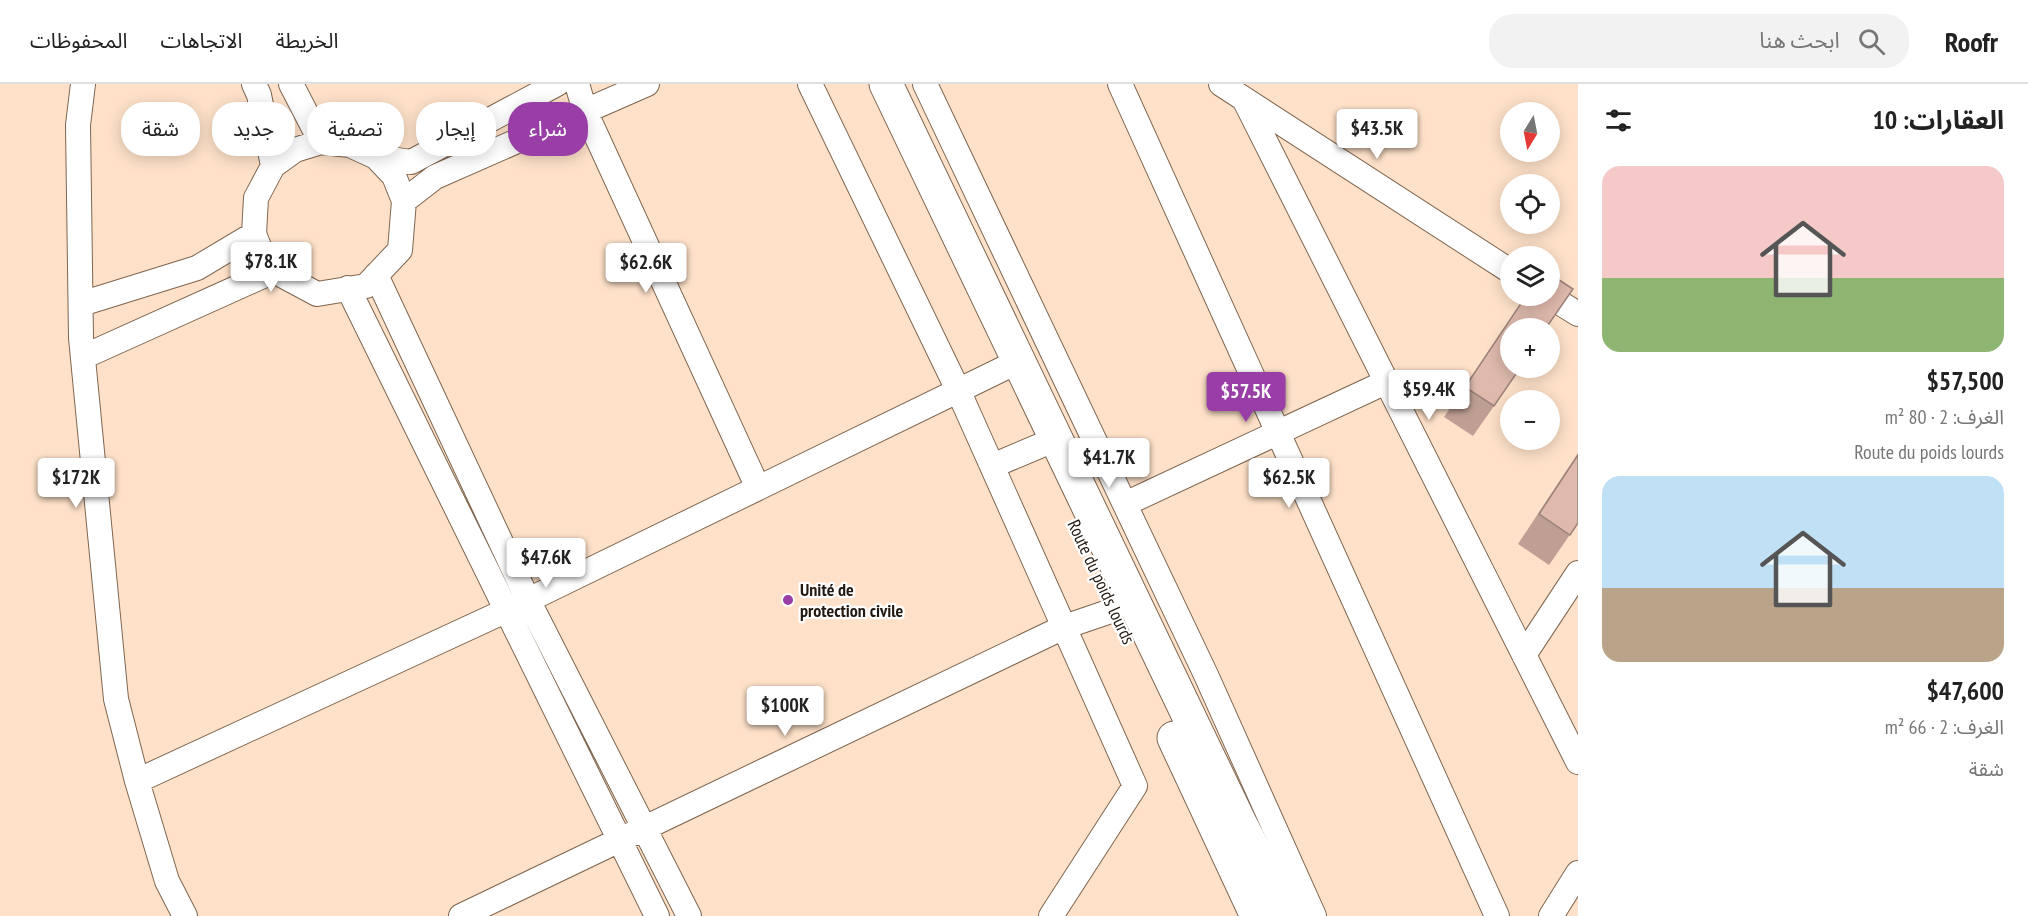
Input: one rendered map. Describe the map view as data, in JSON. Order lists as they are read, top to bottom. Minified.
{"streets":{"street":["Route du poids lourds"]},"places":["Unité de protection civile"],"north":"bottom","page":{"header":"Roofr","search":"ابحث هنا","nav":["الخريطة","الاتجاهات","المحفوظات"],"heading":"العقارات: 10","map_buttons":["+","−"],"chip":["شراء","إيجار","تصفية","جديد","شقة"],"price":["$43.5K","$78.1K","$62.6K","$59.4K","$57.5K","$41.7K","$172K","$62.5K","$47.6K","$100K"],"list":[{"name":"$57,500","note":"الغرف: 2 · 80 m² · Route du poids lourds"},{"name":"$47,600","note":"الغرف: 2 · 66 m² · شقة"}]}}
